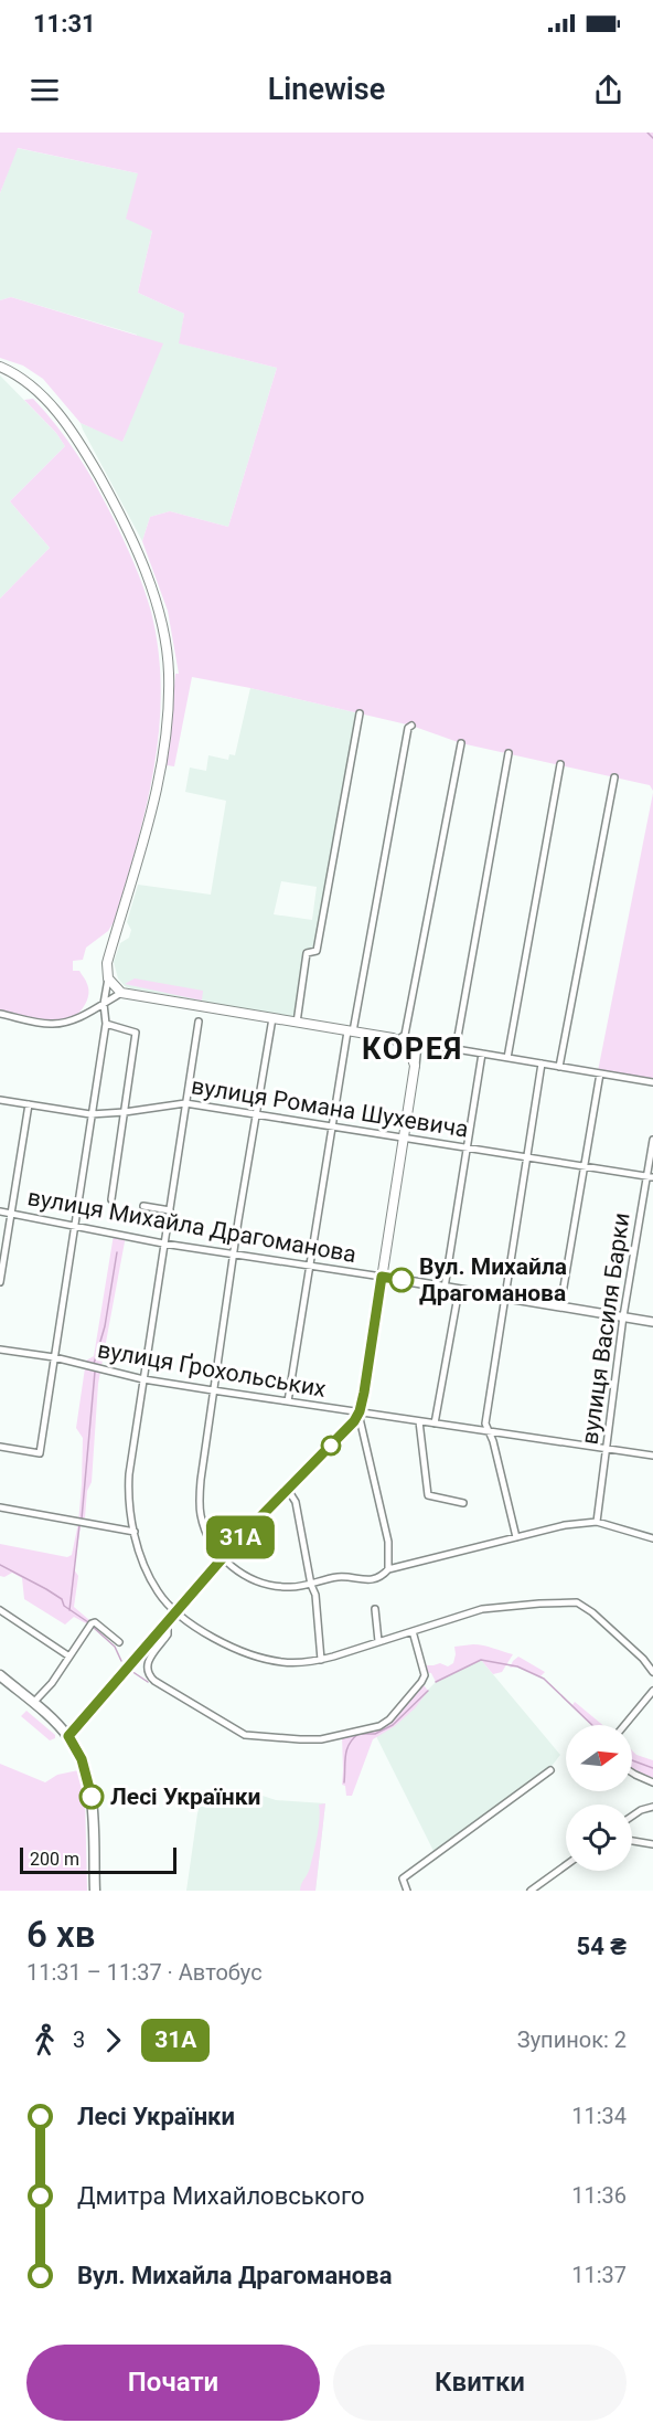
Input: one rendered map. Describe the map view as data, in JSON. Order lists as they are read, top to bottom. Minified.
{"streets":{"street":["вулиця Романа Шухевича","вулиця Михайла Драгоманова","вулиця Василя Барки","вулиця Ґрохольських"]},"crossings":[["вулиця Романа Шухевича","вулиця Василя Барки"],["вулиця Михайла Драгоманова","вулиця Василя Барки"],["вулиця Василя Барки","вулиця Ґрохольських"]],"districts":["КОРЕЯ"],"places":["Вул. Михайла Драгоманова","Лесі Українки"],"lines":["bus line 31А"],"scale_bar":"200 m","north":"right","page":{"status":"11:31","header":"Linewise","on_map":"31А","scale":"200 m","heading":["6 хв","11:31 – 11:37 · Автобус","54 ₴"],"legs":["3","31А","Зупинок: 2"],"list":[{"name":"Лесі Українки","value":"11:34"},{"name":"Дмитра Михайловського","value":"11:36"},{"name":"Вул. Михайла Драгоманова","value":"11:37"}],"buttons":["Почати","Квитки"]}}
